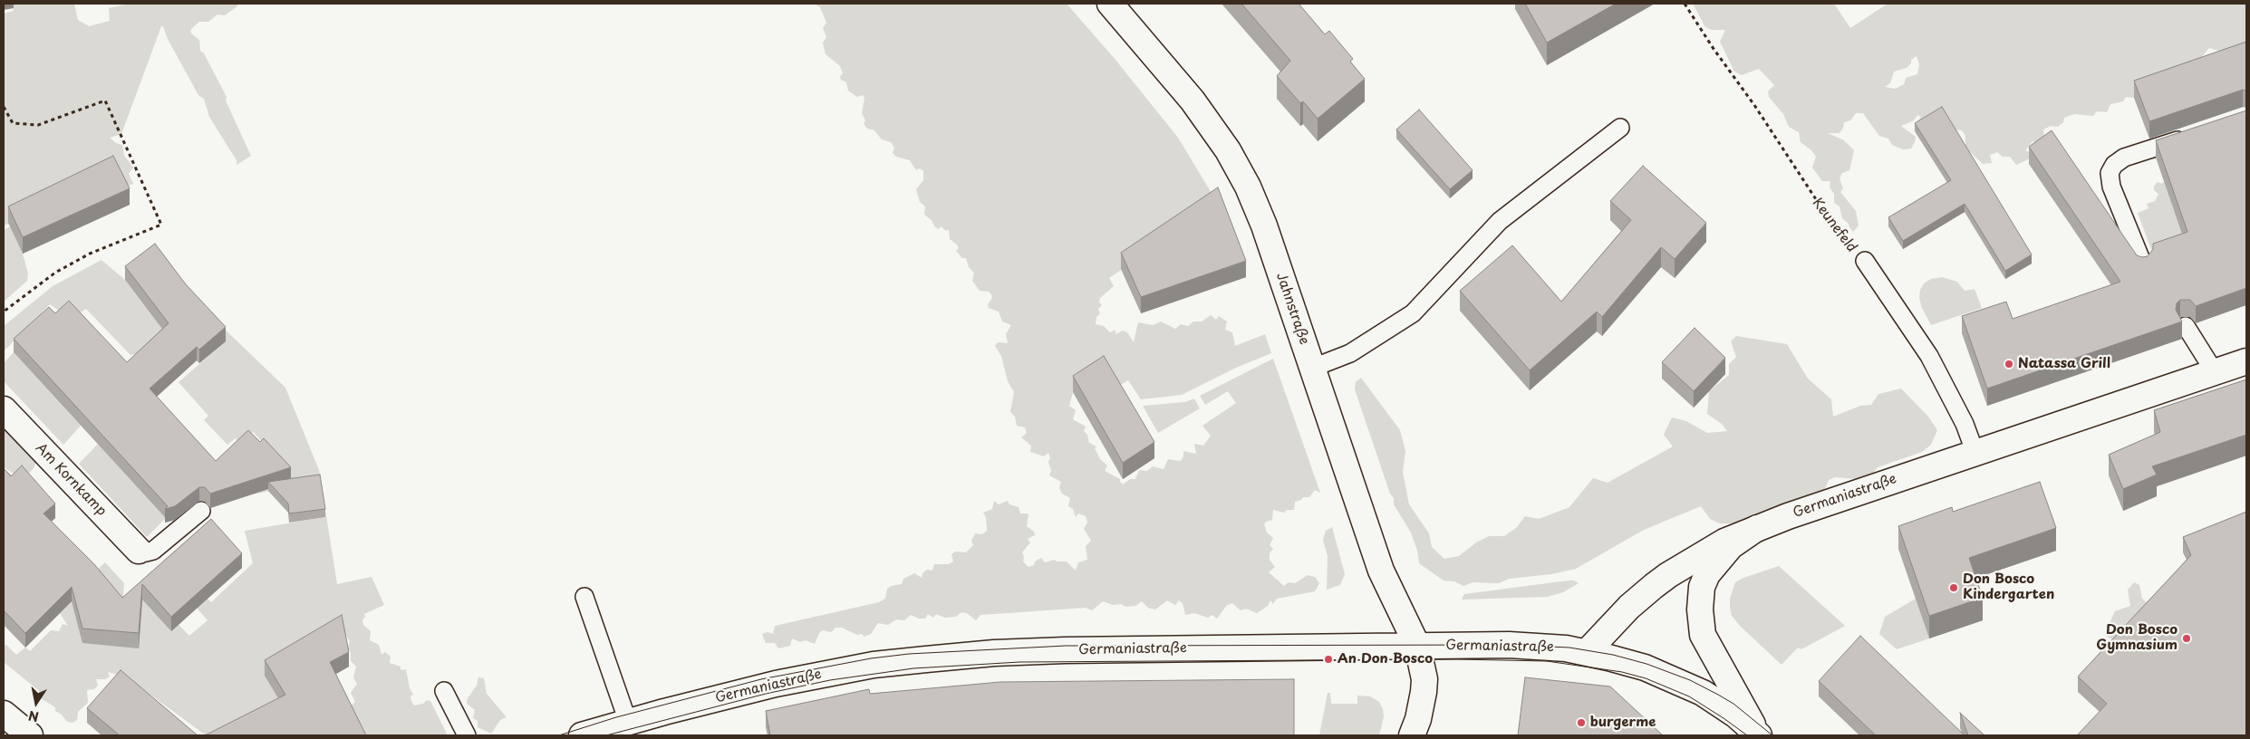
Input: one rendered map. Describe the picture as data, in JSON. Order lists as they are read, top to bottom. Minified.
{"streets":{"main road":["Jahnstraße","Am Kornkamp","Germaniastraße"],"lane":["Keunefeld"]},"crossings":[["Keunefeld","Germaniastraße"],["Jahnstraße","Germaniastraße"]],"places":["Natassa Grill","Don Bosco Kindergarten","Don Bosco Gymnasium","An Don Bosco","burgerme"],"north":"bottom"}
